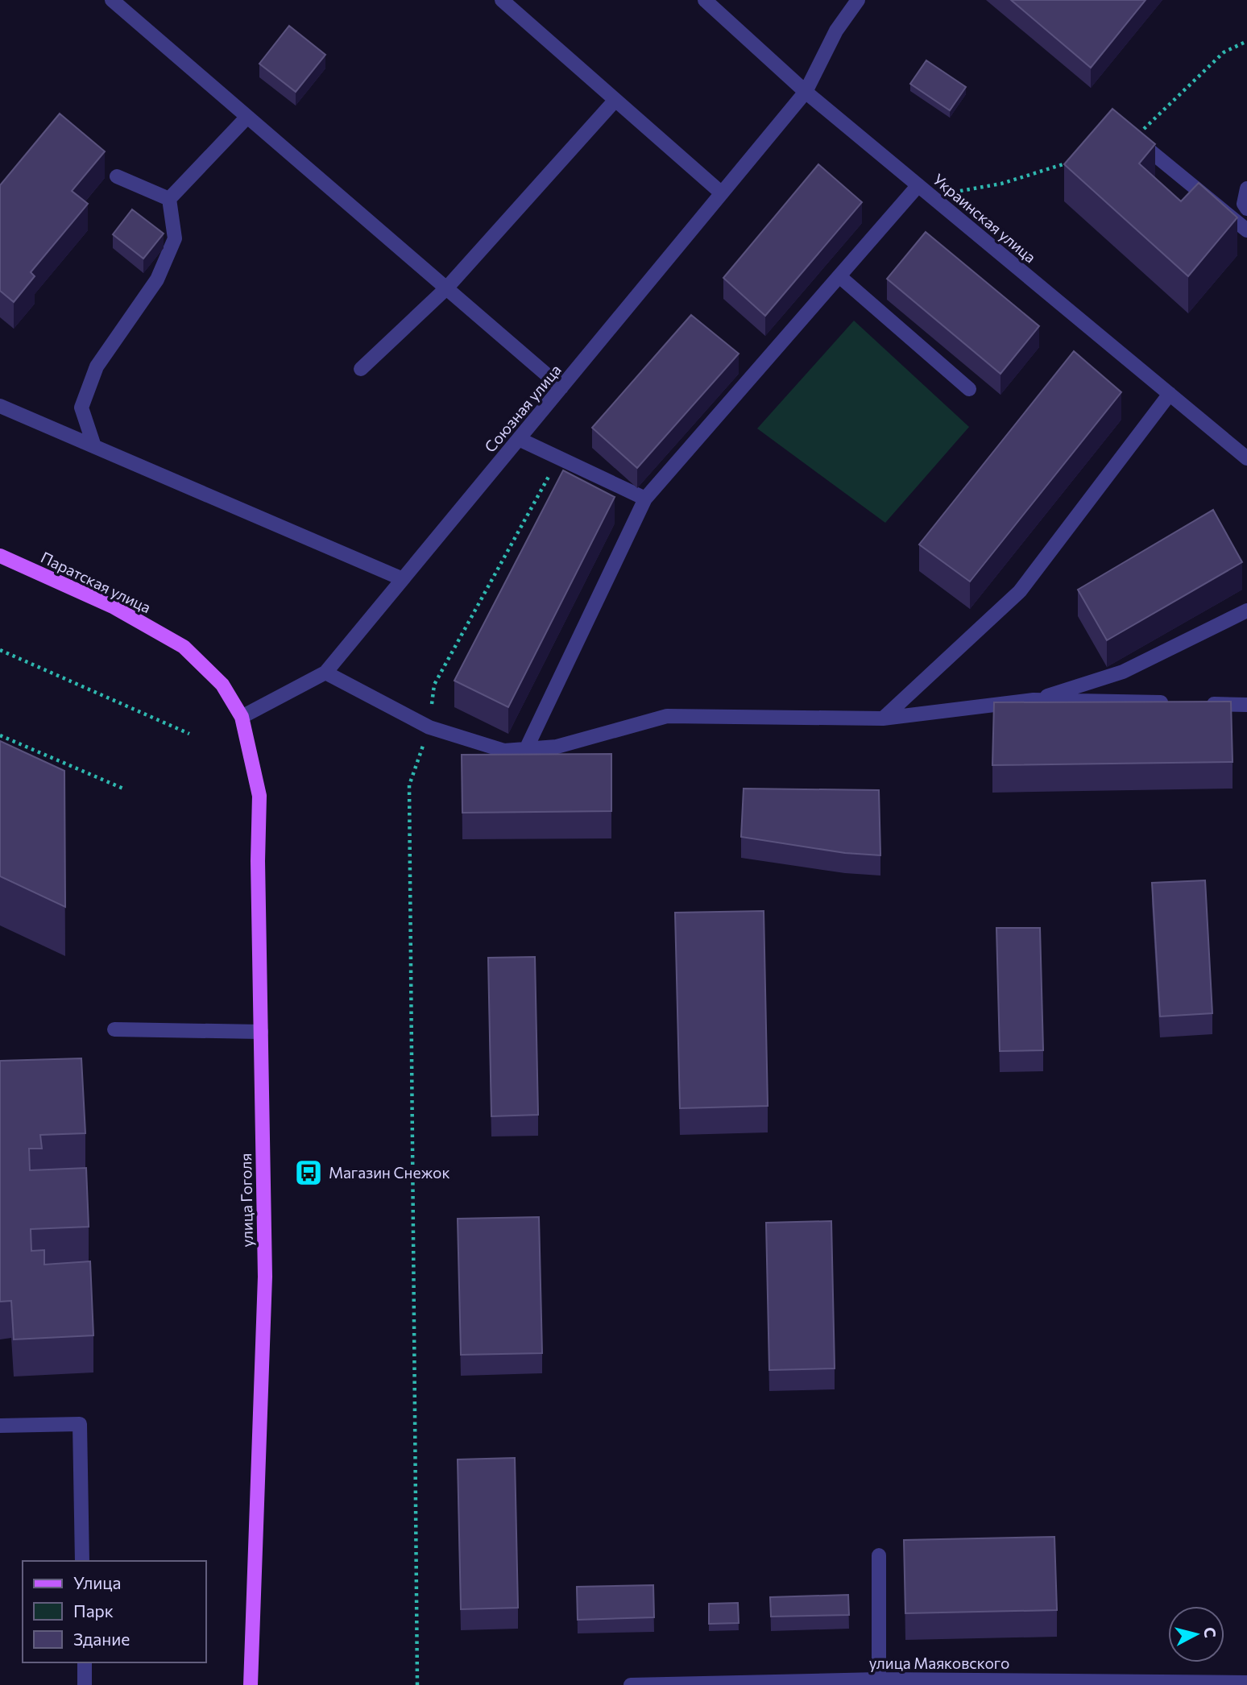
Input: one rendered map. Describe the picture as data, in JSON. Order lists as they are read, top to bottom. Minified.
{"streets":{"main road":["Паратская улица","улица Гоголя"],"street":["Украинская улица","Союзная улица","улица Маяковского"]},"crossings":[["Украинская улица","Союзная улица"],["Союзная улица","Паратская улица"],["Союзная улица","улица Гоголя"],["Паратская улица","улица Гоголя"]],"places":{"bus stop":["Магазин Снежок"]},"legend":["Улица","Парк","Здание"],"north":"right"}
